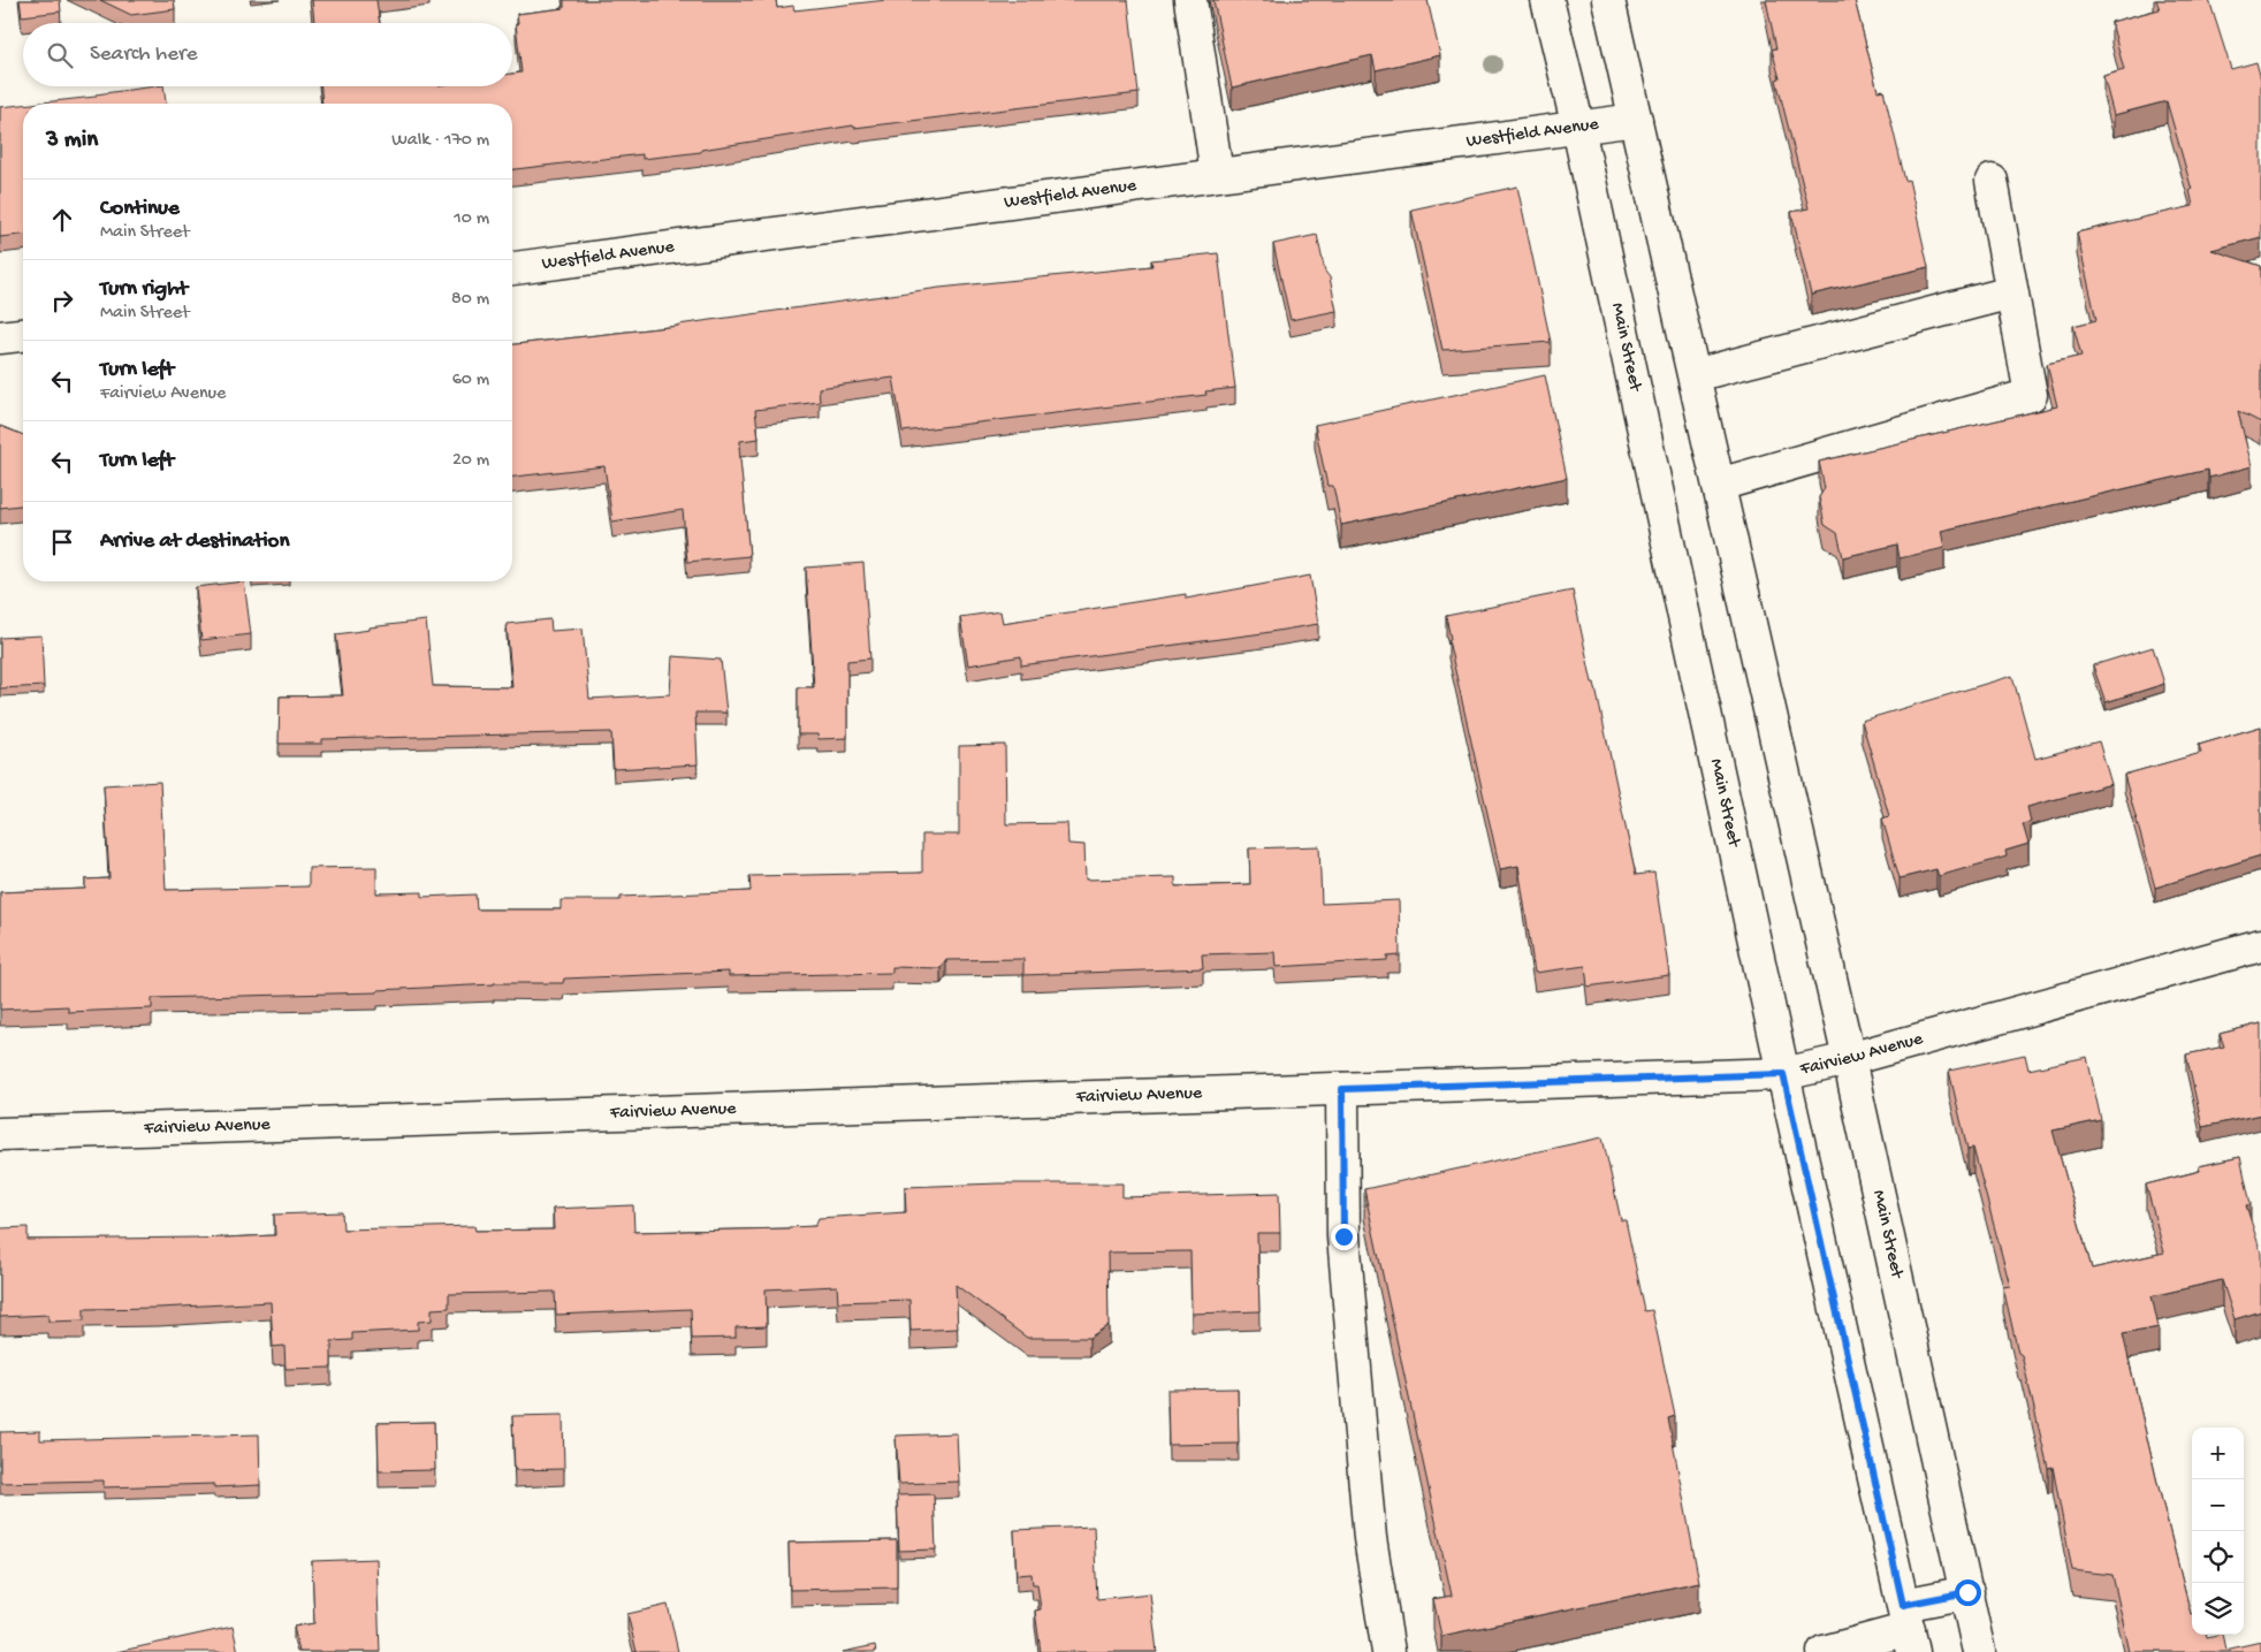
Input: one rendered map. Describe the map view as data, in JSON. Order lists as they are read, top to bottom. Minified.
{"streets":{"street":["Westfield Avenue","Main Street","Fairview Avenue"]},"crossings":[["Westfield Avenue","Main Street"],["Main Street","Fairview Avenue"]],"page":{"search":"Search here","heading":["3 min","Walk · 170 m"],"list":[["Continue","Main Street","10 m"],["Turn right","Main Street","80 m"],["Turn left","Fairview Avenue","60 m"],["Turn left","20 m"],"Arrive at destination"],"map_buttons":["+","−"]}}
